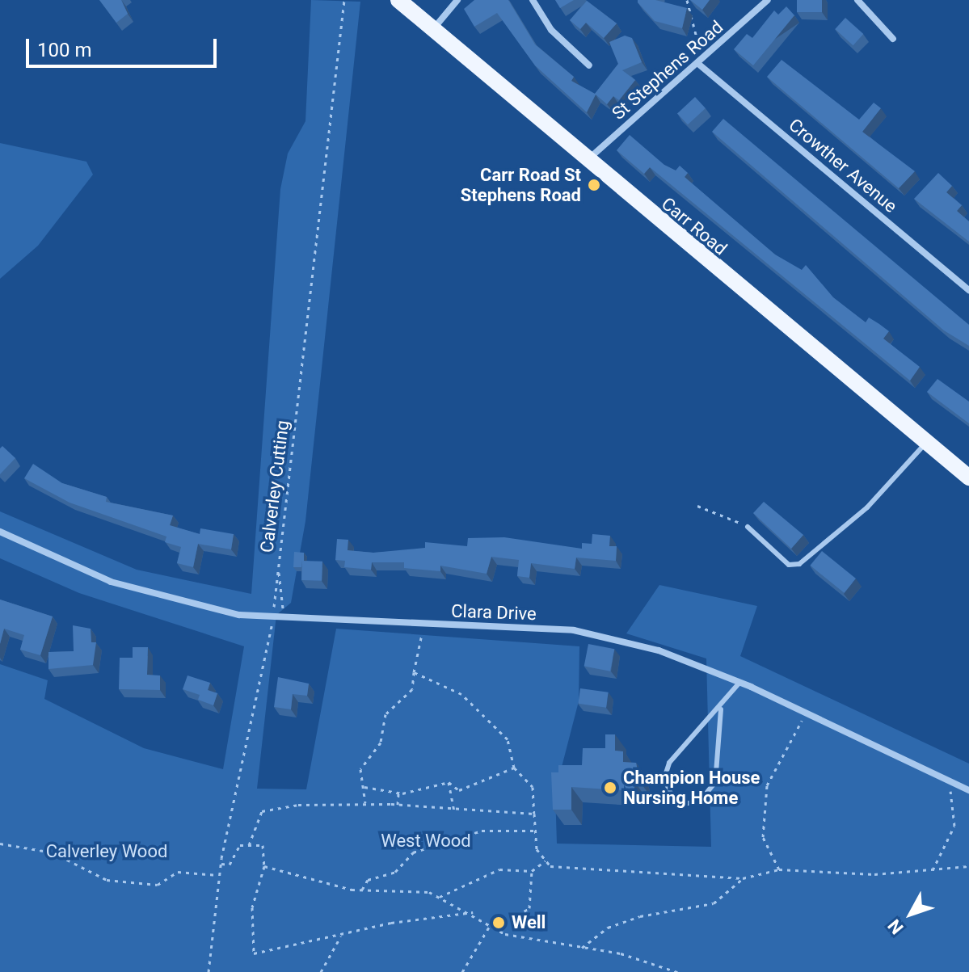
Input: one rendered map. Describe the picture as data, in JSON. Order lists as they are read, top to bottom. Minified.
{"streets":{"main road":["Carr Road"],"street":["St Stephens Road","Crowther Avenue","Clara Drive"],"path":["Calverley Cutting"]},"crossings":[["St Stephens Road","Crowther Avenue"],["St Stephens Road","Carr Road"]],"parks":["West Wood","Calverley Wood"],"places":["Carr Road St Stephens Road","Champion House Nursing Home","Well"],"scale_bar":"100 m","north":"bottom left"}
